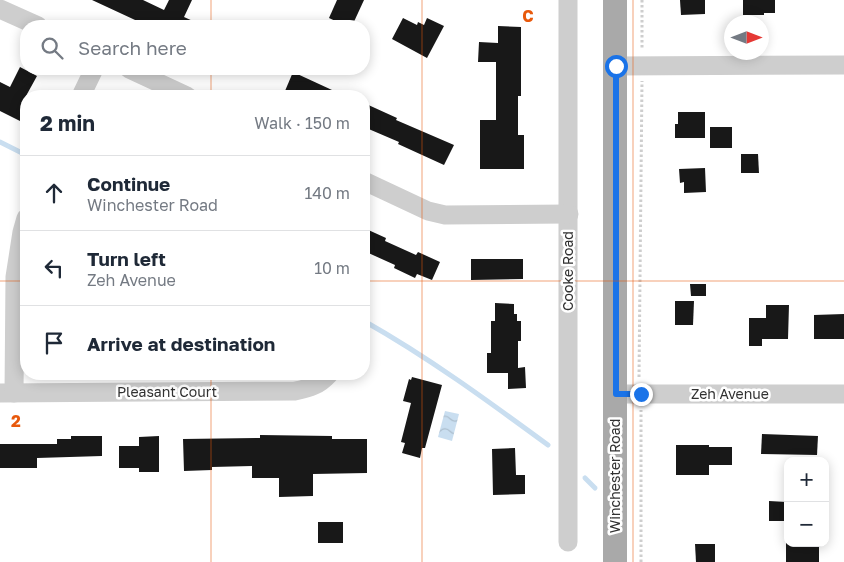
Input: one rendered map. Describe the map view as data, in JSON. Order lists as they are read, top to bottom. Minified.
{"streets":{"main road":["Winchester Road"],"street":["Cooke Road","Pleasant Court","Zeh Avenue"]},"crossings":[["Zeh Avenue","Winchester Road"]],"north":"right","page":{"search":"Search here","heading":["2 min","Walk · 150 m"],"list":[["Continue","Winchester Road","140 m"],["Turn left","Zeh Avenue","10 m"],"Arrive at destination"],"map_buttons":["+","−"]},"grid":{"columns":["C"],"rows":["2"]}}
